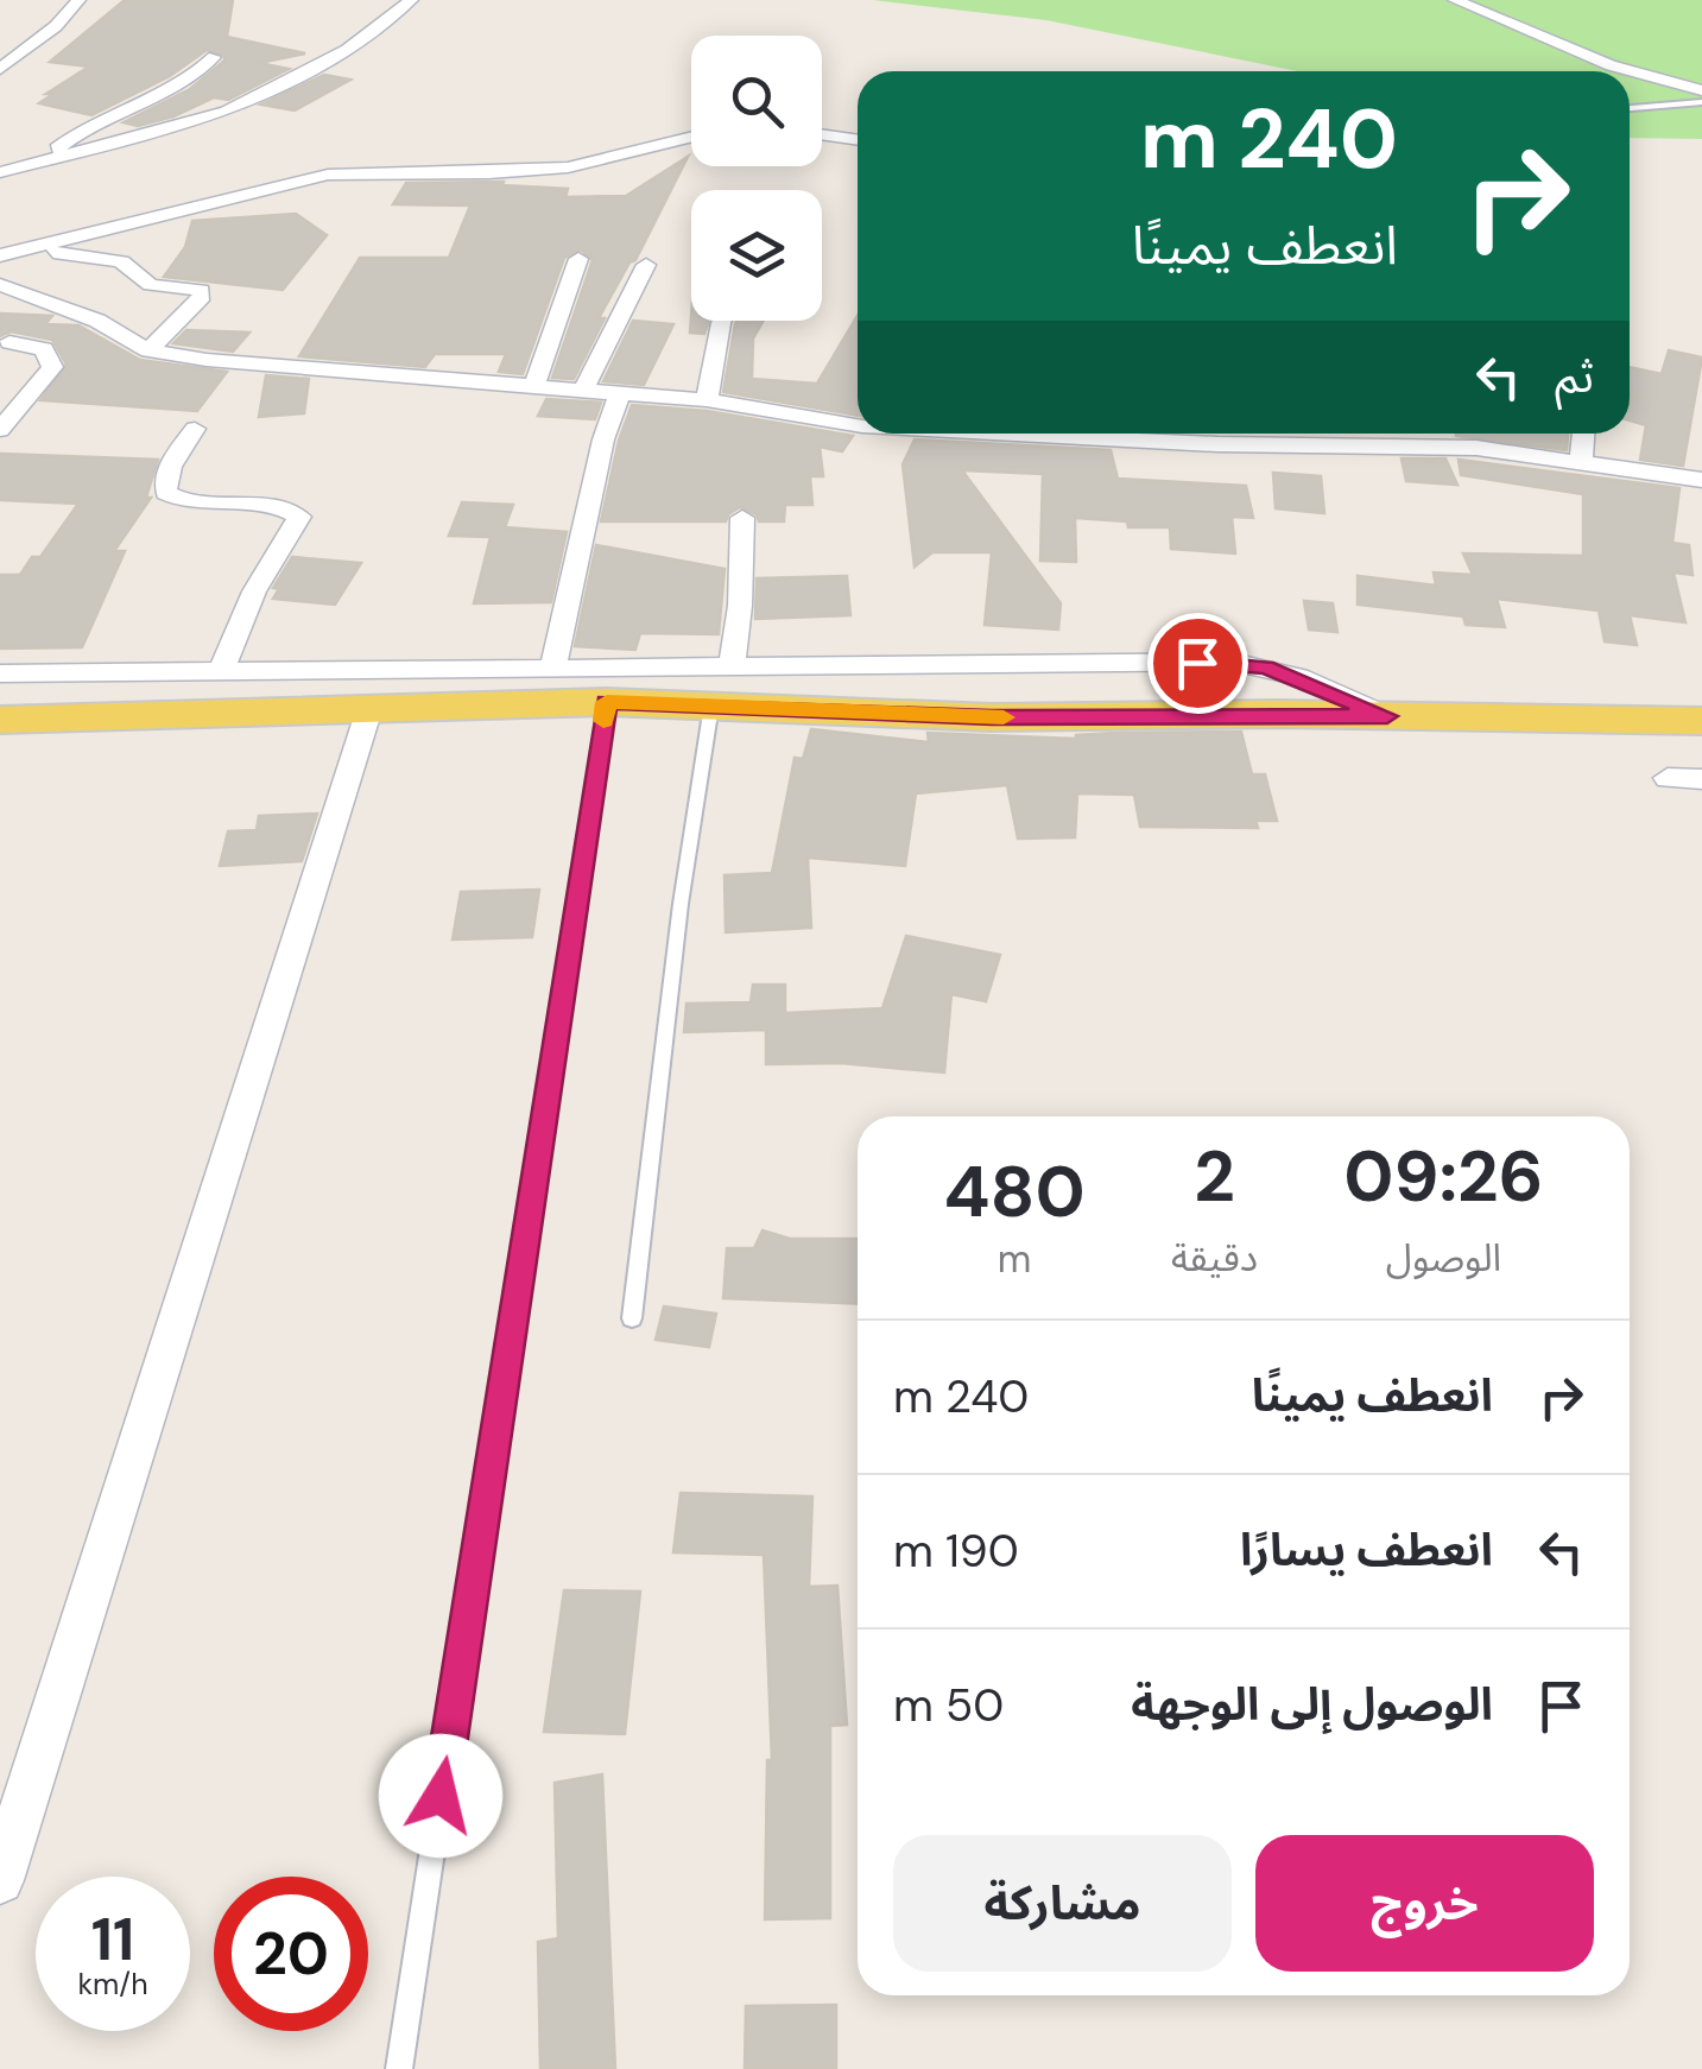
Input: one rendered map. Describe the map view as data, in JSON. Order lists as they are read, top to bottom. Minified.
{"page":{"turn":["240 m","انعطف يمينًا"],"then":"ثم","eta":["09:26","الوصول","2","دقيقة","480","m"],"list":[{"name":"انعطف يمينًا","value":"240 m"},{"name":"انعطف يسارًا","value":"190 m"},{"name":"الوصول إلى الوجهة","value":"50 m"}],"buttons":["خروج","مشاركة"],"speed":"11 km/h","limit":"20"}}
